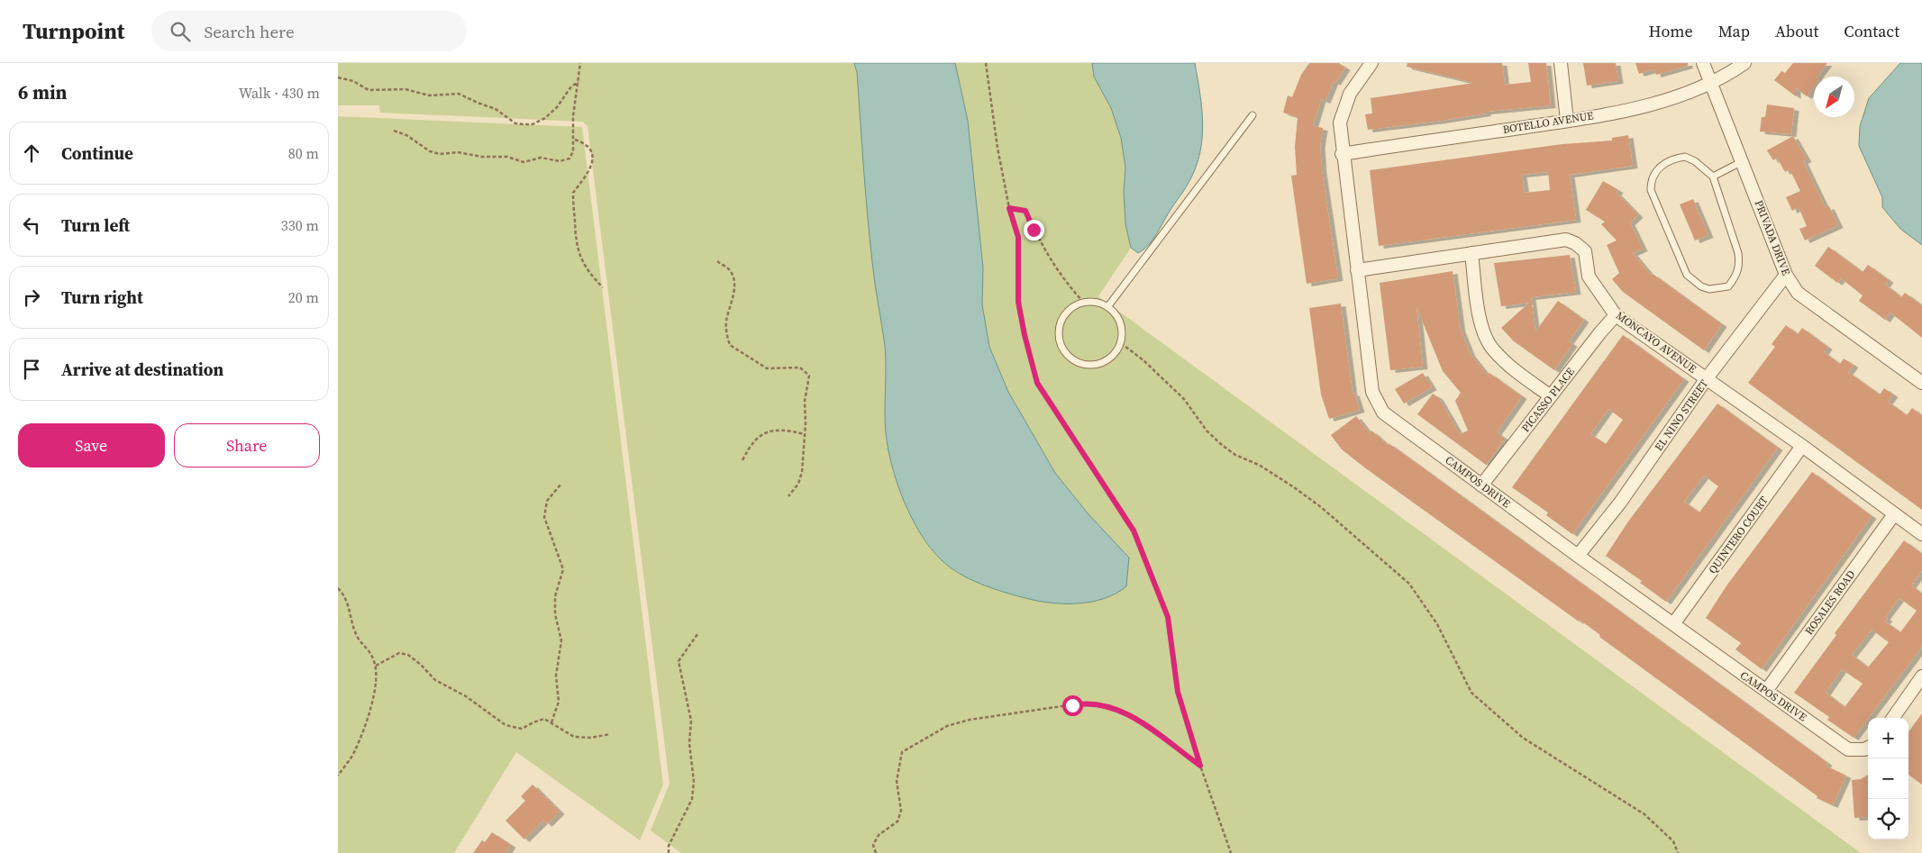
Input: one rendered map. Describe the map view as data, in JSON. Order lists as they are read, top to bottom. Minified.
{"streets":{"street":["BOTELLO AVENUE","PRIVADA DRIVE","MONCAYO AVENUE","PICASSO PLACE","EL NINO STREET","CAMPOS DRIVE","QUINTERO COURT","ROSALES ROAD"]},"crossings":[["BOTELLO AVENUE","PRIVADA DRIVE"],["BOTELLO AVENUE","CAMPOS DRIVE"],["PRIVADA DRIVE","EL NINO STREET"],["MONCAYO AVENUE","PICASSO PLACE"],["MONCAYO AVENUE","EL NINO STREET"],["MONCAYO AVENUE","CAMPOS DRIVE"],["MONCAYO AVENUE","QUINTERO COURT"],["MONCAYO AVENUE","ROSALES ROAD"],["PICASSO PLACE","CAMPOS DRIVE"],["EL NINO STREET","CAMPOS DRIVE"],["CAMPOS DRIVE","QUINTERO COURT"],["CAMPOS DRIVE","ROSALES ROAD"]],"north":"bottom left","page":{"header":"Turnpoint","search":"Search here","nav":["Home","Map","About","Contact"],"heading":["6 min","Walk · 430 m"],"list":[["Continue","80 m"],["Turn left","330 m"],["Turn right","20 m"],"Arrive at destination"],"buttons":["Save","Share"],"map_buttons":["+","−"]}}
